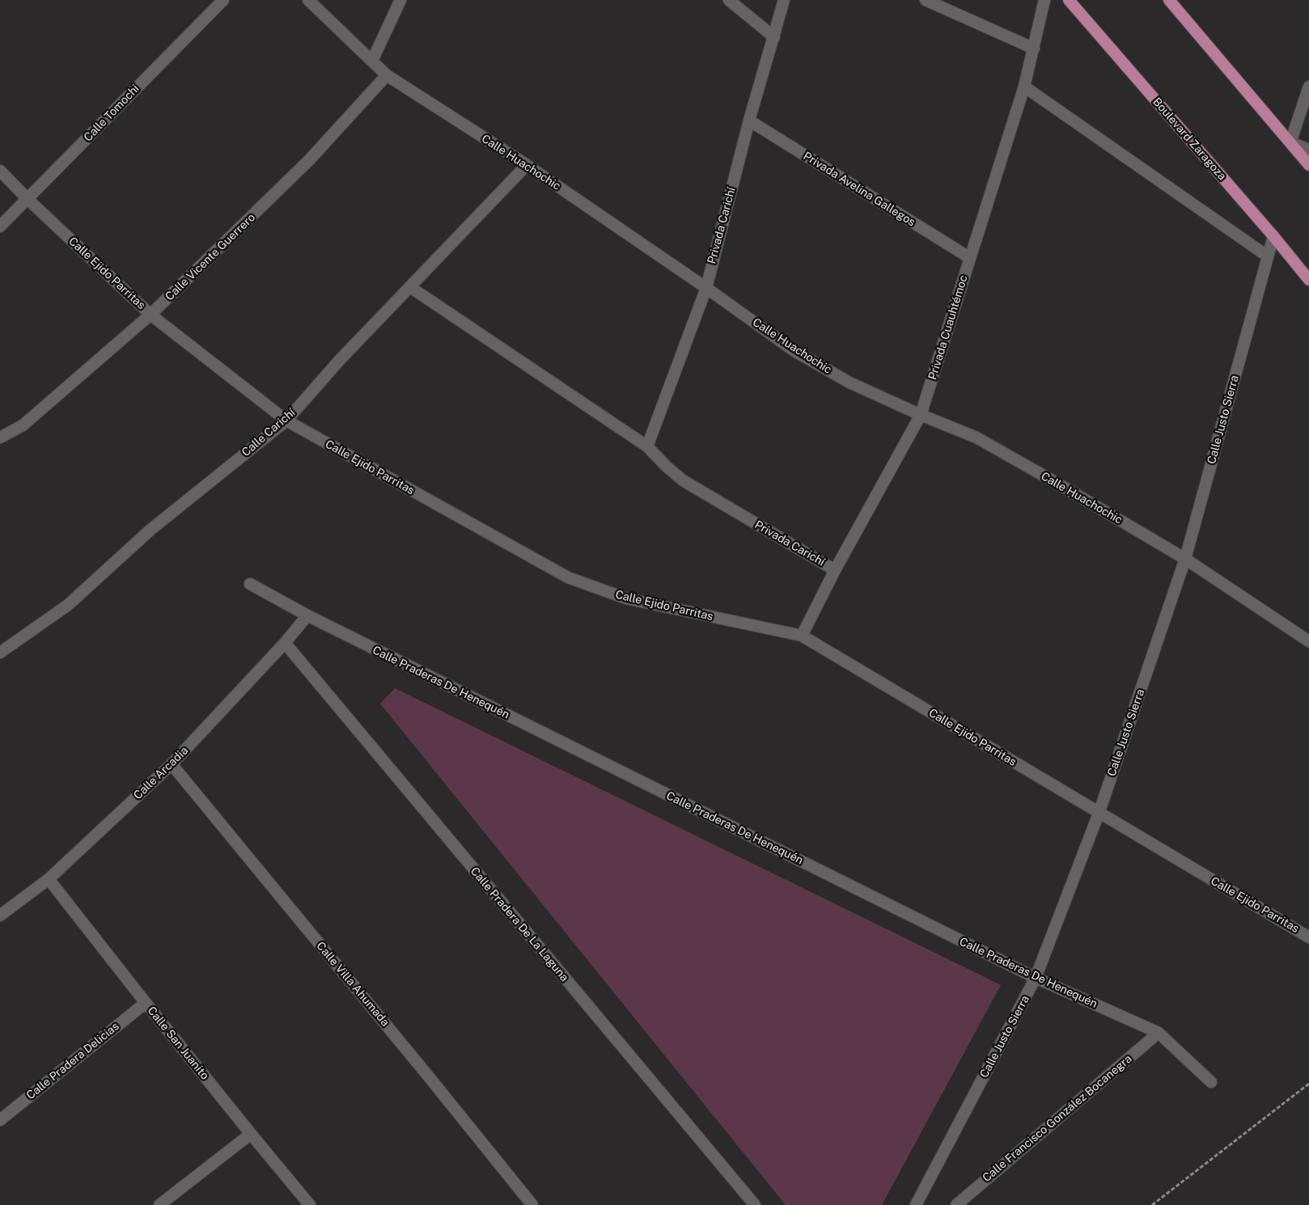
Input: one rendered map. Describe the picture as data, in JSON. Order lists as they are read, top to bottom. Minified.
{"streets":{"main road":["Boulevard Zaragoza"],"street":["Calle Tomochi","Calle Huachochic","Privada Avelina Gallegos","Privada Carichí","Calle Vicente Guerrero","Calle Ejido Parritas","Privada Cuauhtémoc","Calle Justo Sierra","Calle Carichí","Calle Praderas De Henequén","Calle Arcadia","Calle Pradera De La Laguna","Calle Villa Ahumada","Calle San Juanito","Calle Pradera Delicias","Calle Francisco González Bocanegra"]},"crossings":[["Calle Tomochi","Calle Ejido Parritas"],["Boulevard Zaragoza","Calle Justo Sierra"],["Calle Huachochic","Privada Carichí"],["Calle Huachochic","Calle Vicente Guerrero"],["Calle Huachochic","Privada Cuauhtémoc"],["Calle Huachochic","Calle Justo Sierra"],["Calle Huachochic","Calle Carichí"],["Privada Avelina Gallegos","Privada Carichí"],["Privada Avelina Gallegos","Privada Cuauhtémoc"],["Privada Carichí","Privada Cuauhtémoc"],["Privada Carichí","Calle Carichí"],["Calle Vicente Guerrero","Calle Ejido Parritas"],["Calle Ejido Parritas","Privada Cuauhtémoc"],["Calle Ejido Parritas","Calle Justo Sierra"],["Calle Ejido Parritas","Calle Carichí"],["Calle Justo Sierra","Calle Praderas De Henequén"],["Calle Praderas De Henequén","Calle Arcadia"],["Calle Praderas De Henequén","Calle Francisco González Bocanegra"],["Calle Arcadia","Calle Pradera De La Laguna"],["Calle Arcadia","Calle Villa Ahumada"],["Calle Arcadia","Calle San Juanito"],["Calle San Juanito","Calle Pradera Delicias"]]}
